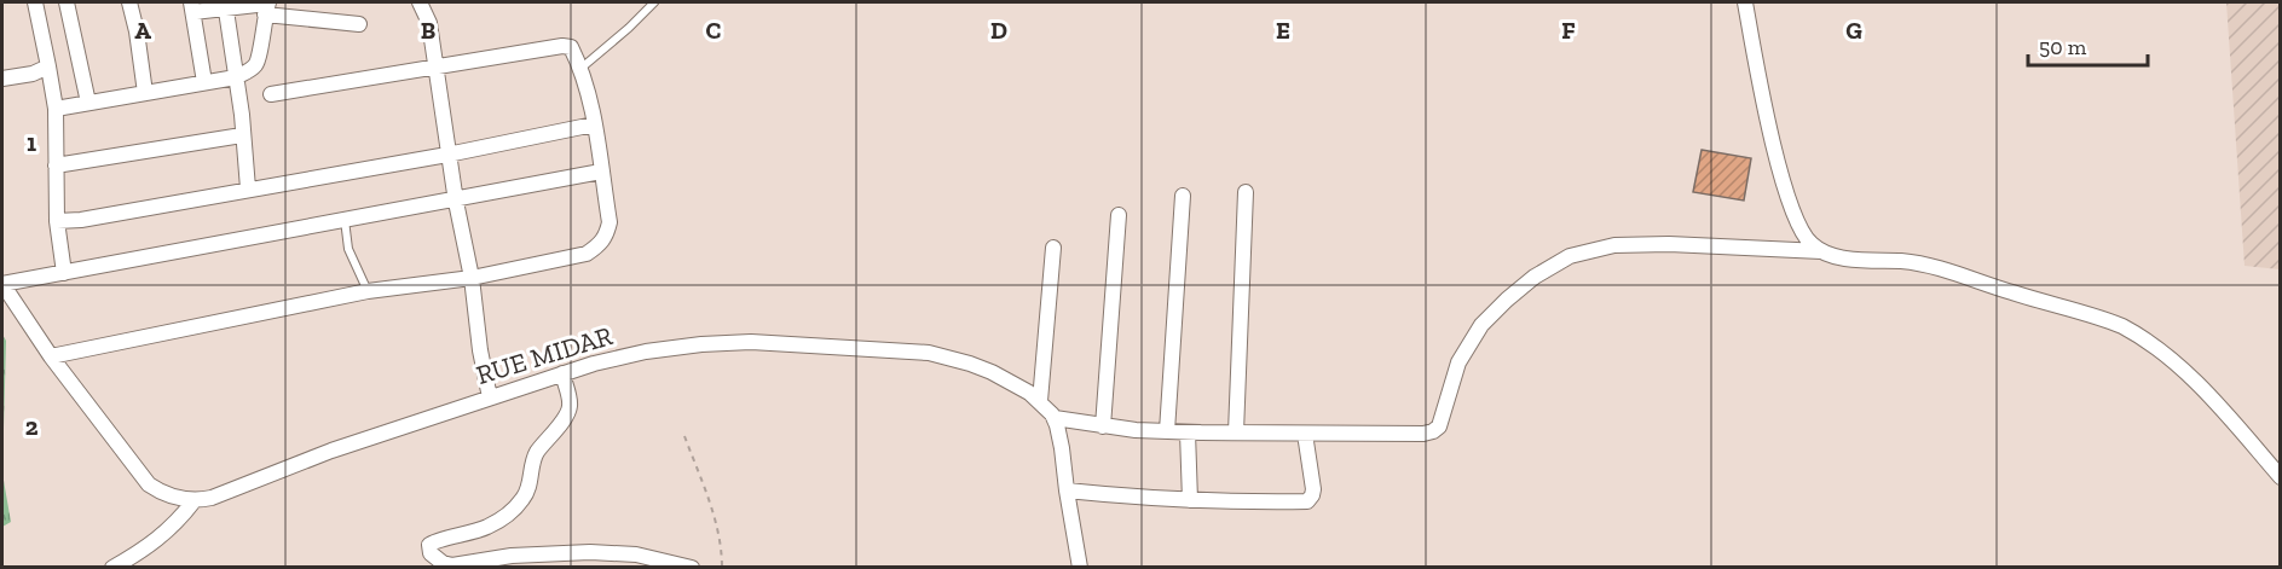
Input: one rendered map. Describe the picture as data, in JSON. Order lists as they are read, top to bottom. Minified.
{"streets":{"street":["RUE MIDAR"]},"scale_bar":"50 m","grid":{"columns":["A","B","C","D","E","F","G"],"rows":["1","2"]}}
